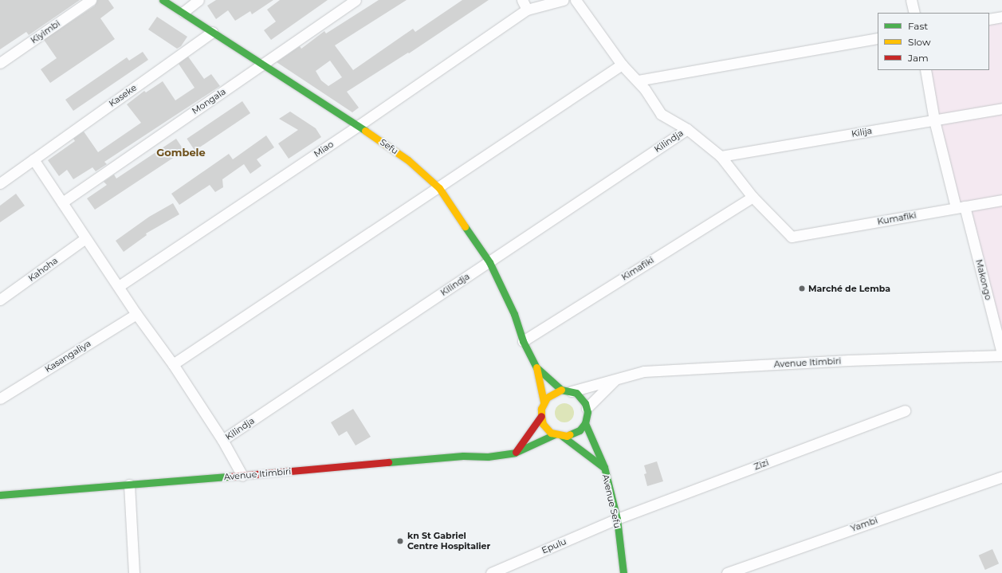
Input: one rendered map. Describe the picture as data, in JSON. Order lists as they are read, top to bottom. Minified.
{"streets":{"main road":["Sefu","Avenue Itimbiri","Avenue Sefu"],"street":["Kiyimbi","Kaseke","Mongala","Kilija","Kilindja","Miao","Kumafiki","Kimafiki","Kahoha","Makongo","Kasangaliya","Zizi","Yambi","Epulu"]},"crossings":[["Kaseke","Sefu"],["Mongala","Sefu"],["Kilija","Makongo"],["Kilindja","Sefu"],["Sefu","Miao"],["Sefu","Kimafiki"],["Kumafiki","Kimafiki"],["Kumafiki","Makongo"],["Avenue Itimbiri","Avenue Sefu"],["Zizi","Avenue Sefu"],["Zizi","Epulu"],["Avenue Sefu","Epulu"]],"districts":["Gombele"],"places":["Marché de Lemba","kn St Gabriel Centre Hospitalier"],"legend":["Fast","Slow","Jam"]}
